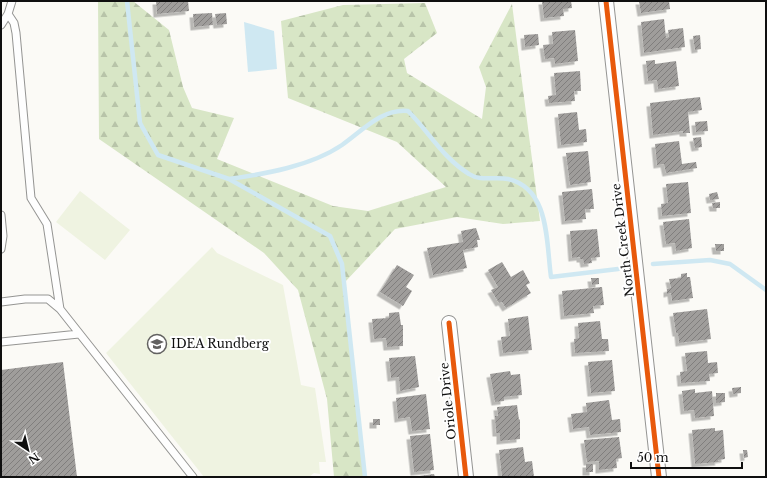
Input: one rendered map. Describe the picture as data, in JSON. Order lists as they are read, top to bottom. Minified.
{"streets":{"street":["North Creek Drive","Oriole Drive"]},"places":{"school or university":["IDEA Rundberg"]},"scale_bar":"50 m","north":"bottom right"}
